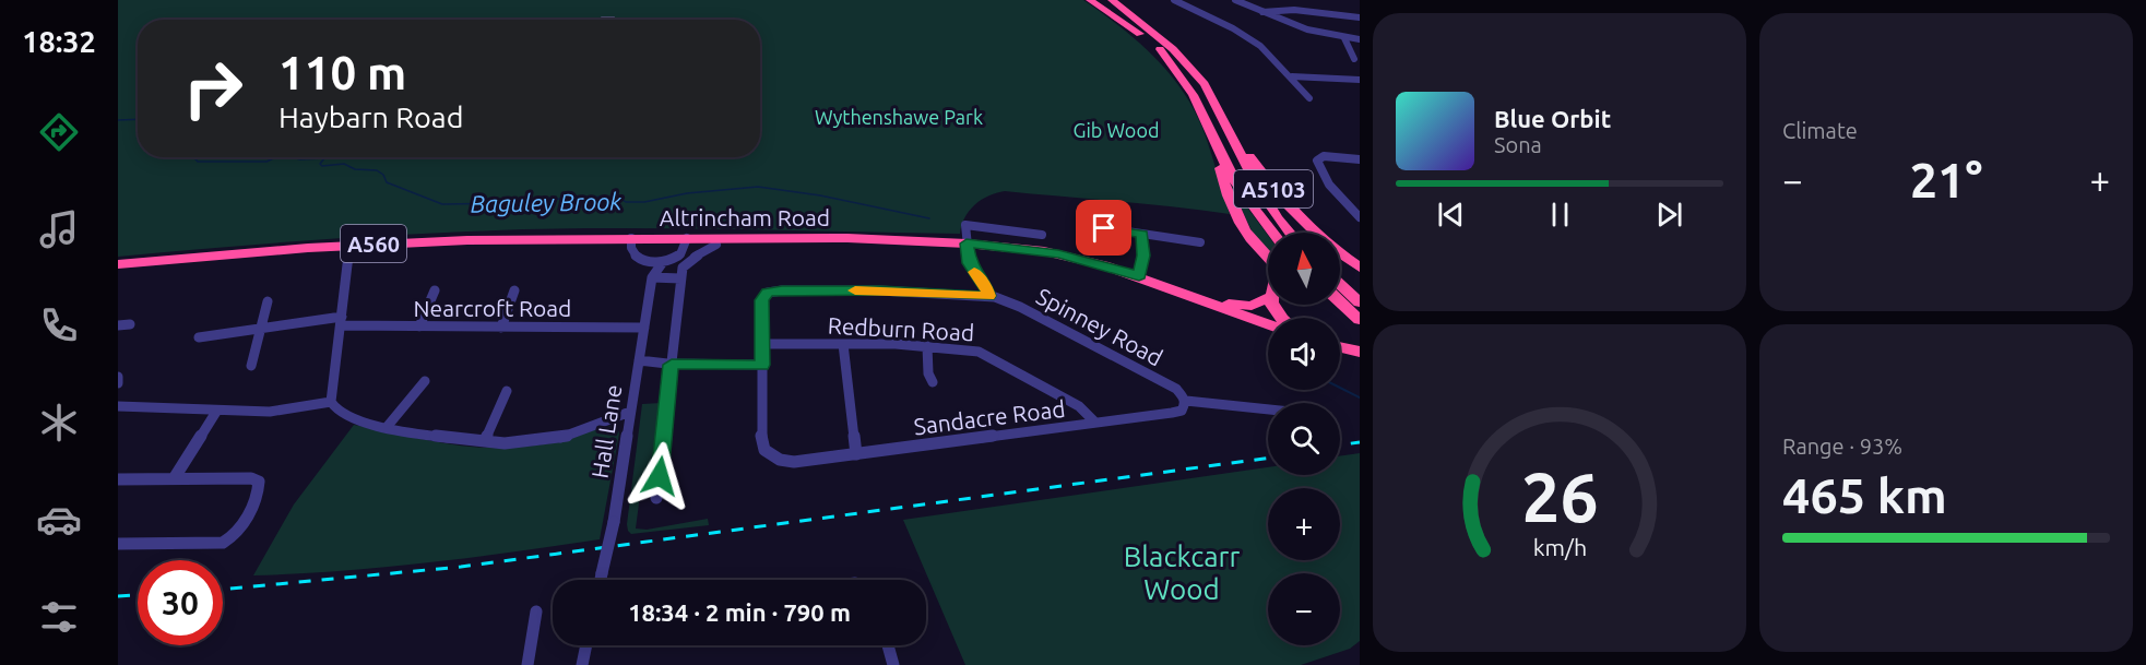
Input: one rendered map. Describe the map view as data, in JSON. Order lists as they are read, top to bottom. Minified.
{"streets":{"highway":["A5103","Altrincham Road","A560"],"street":["Nearcroft Road","Spinney Road","Redburn Road","Sandacre Road","Hall Lane"]},"crossings":[["Altrincham Road","Hall Lane"],["Nearcroft Road","Hall Lane"],["Spinney Road","Redburn Road"],["Spinney Road","Sandacre Road"],["Redburn Road","Sandacre Road"]],"water":["Baguley Brook"],"parks":["Wythenshawe Park","Gib Wood","Blackcarr Wood"],"north":"top","page":{"tabs":"18:32","tile":["Climate",["Range · 93%","465 km"]],"turn":["110 m","Haybarn Road"],"song":["Blue Orbit","Sona"],"heat":["−","21°","+"],"map_buttons":["+","−"],"limit":"30","trip":"18:34 · 2 min · 790 m","gauge":["26","km/h"]}}
